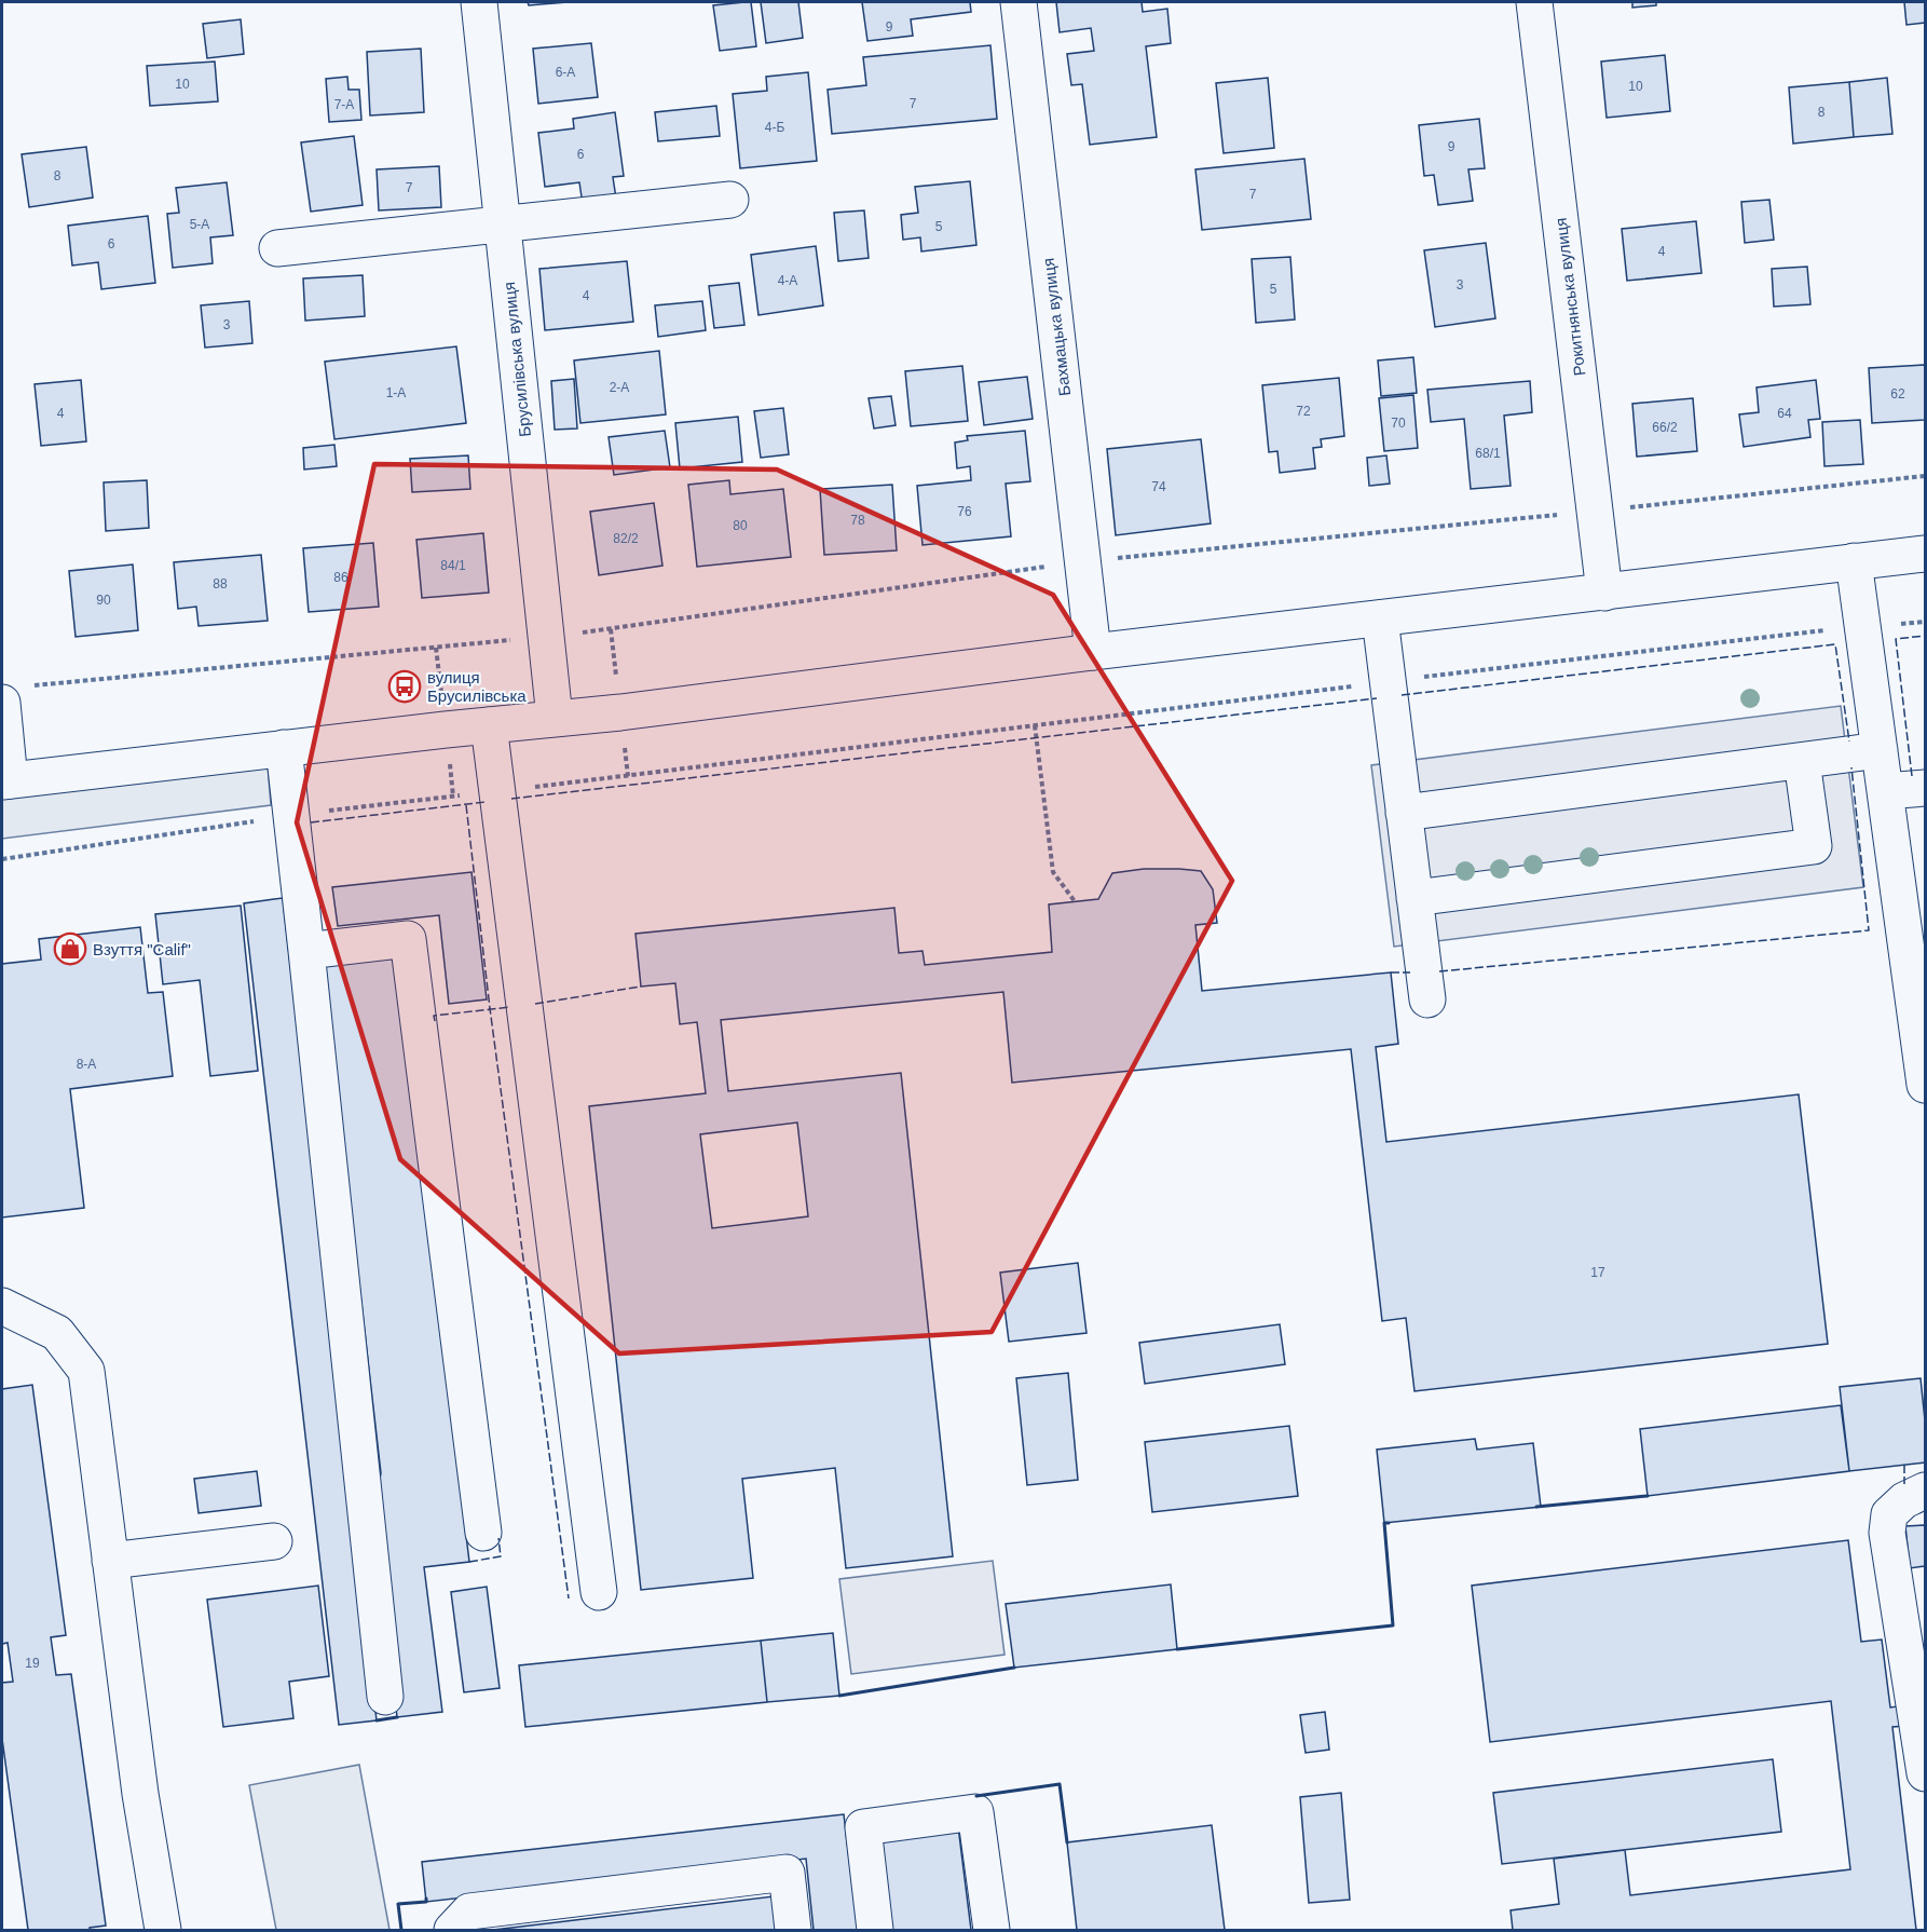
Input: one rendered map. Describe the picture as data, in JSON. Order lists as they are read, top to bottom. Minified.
{"streets":{"street":["Рокитнянська вулиця","Бахмацька вулиця","Брусилівська вулиця"]},"places":{"bus stop":["вулиця Брусилівська"],"shop":["Взуття \"Calif\""]},"house_numbers":["9","6-А","10","10","7","7-А","8","4-Б","9","6","8","7","7","5-А","5","6","4","4-А","3","5","4","3","2-А","1-А","62","72","4","64","70","66/2","68/1","74","76","78","80","82/2","84/1","86","88","90","8-А","17","19"]}
